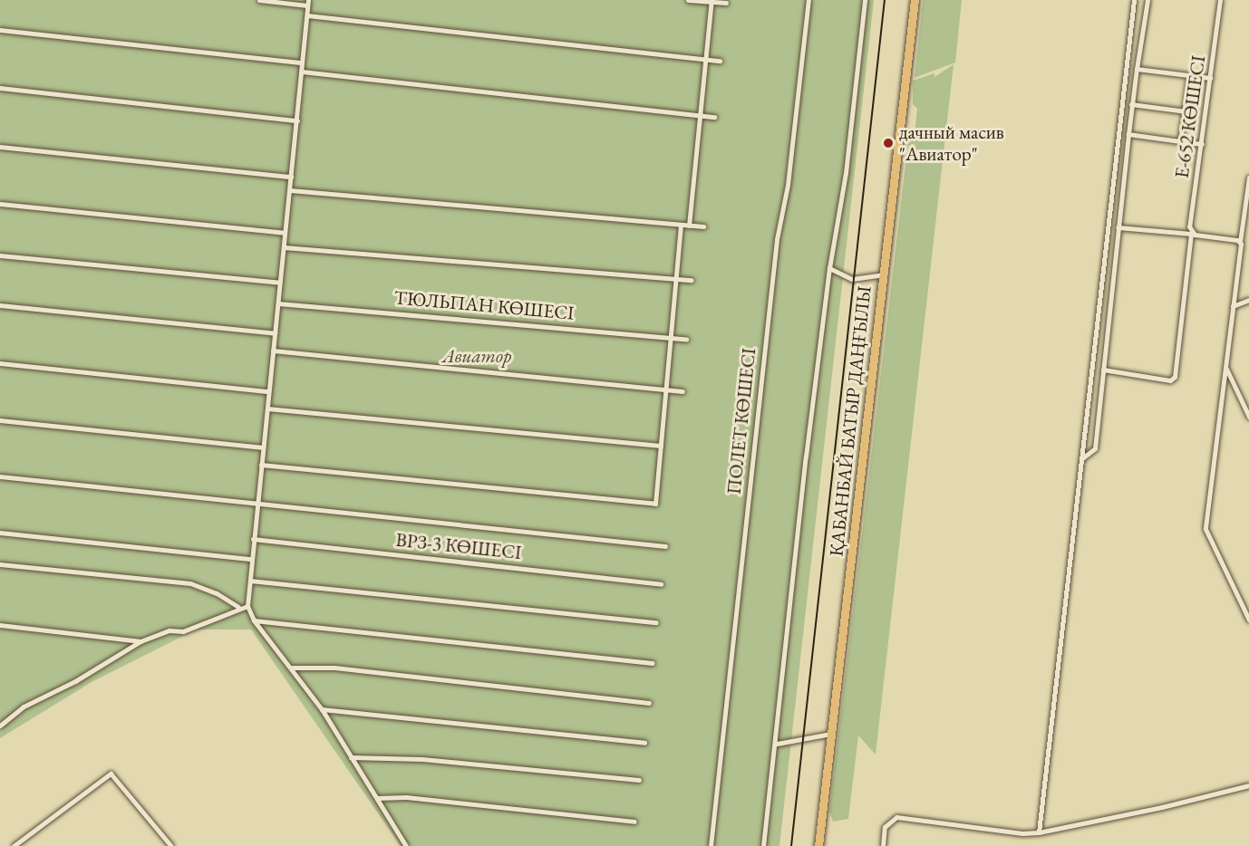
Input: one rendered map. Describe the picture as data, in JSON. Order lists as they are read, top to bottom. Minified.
{"streets":{"main road":["ҚАБАНБАЙ БАТЫР ДАҢҒЫЛЫ"],"street":["Е-652 КӨШЕСІ","ТЮЛЬПАН КӨШЕСІ","ПОЛЕТ КӨШЕСІ","ВРЗ-3 КӨШЕСІ"]},"parks":["Авиатор"],"places":["дачный масив \"Авиатор\""]}
